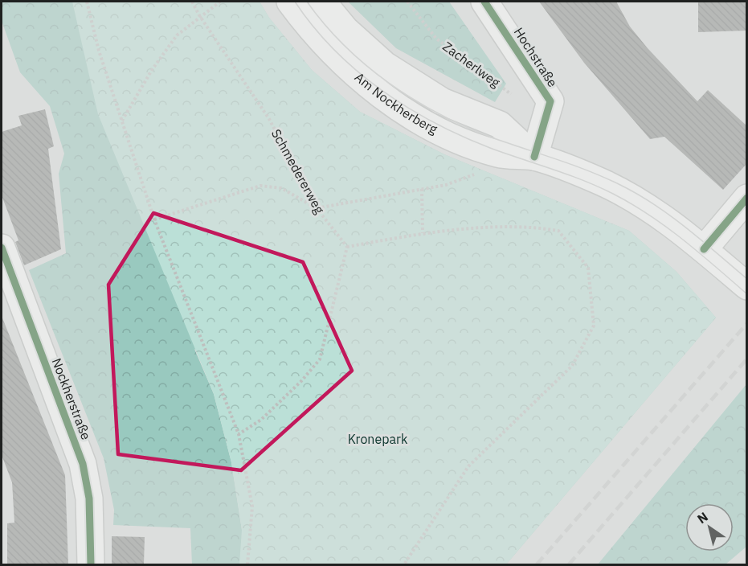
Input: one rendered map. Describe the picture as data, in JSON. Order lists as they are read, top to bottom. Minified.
{"streets":{"main road":["Hochstraße","Am Nockherberg","Nockherstraße"],"path":["Zacherlweg","Schmedererweg"]},"crossings":[["Hochstraße","Zacherlweg"],["Hochstraße","Am Nockherberg"]],"parks":["Kronepark"],"north":"top left"}
